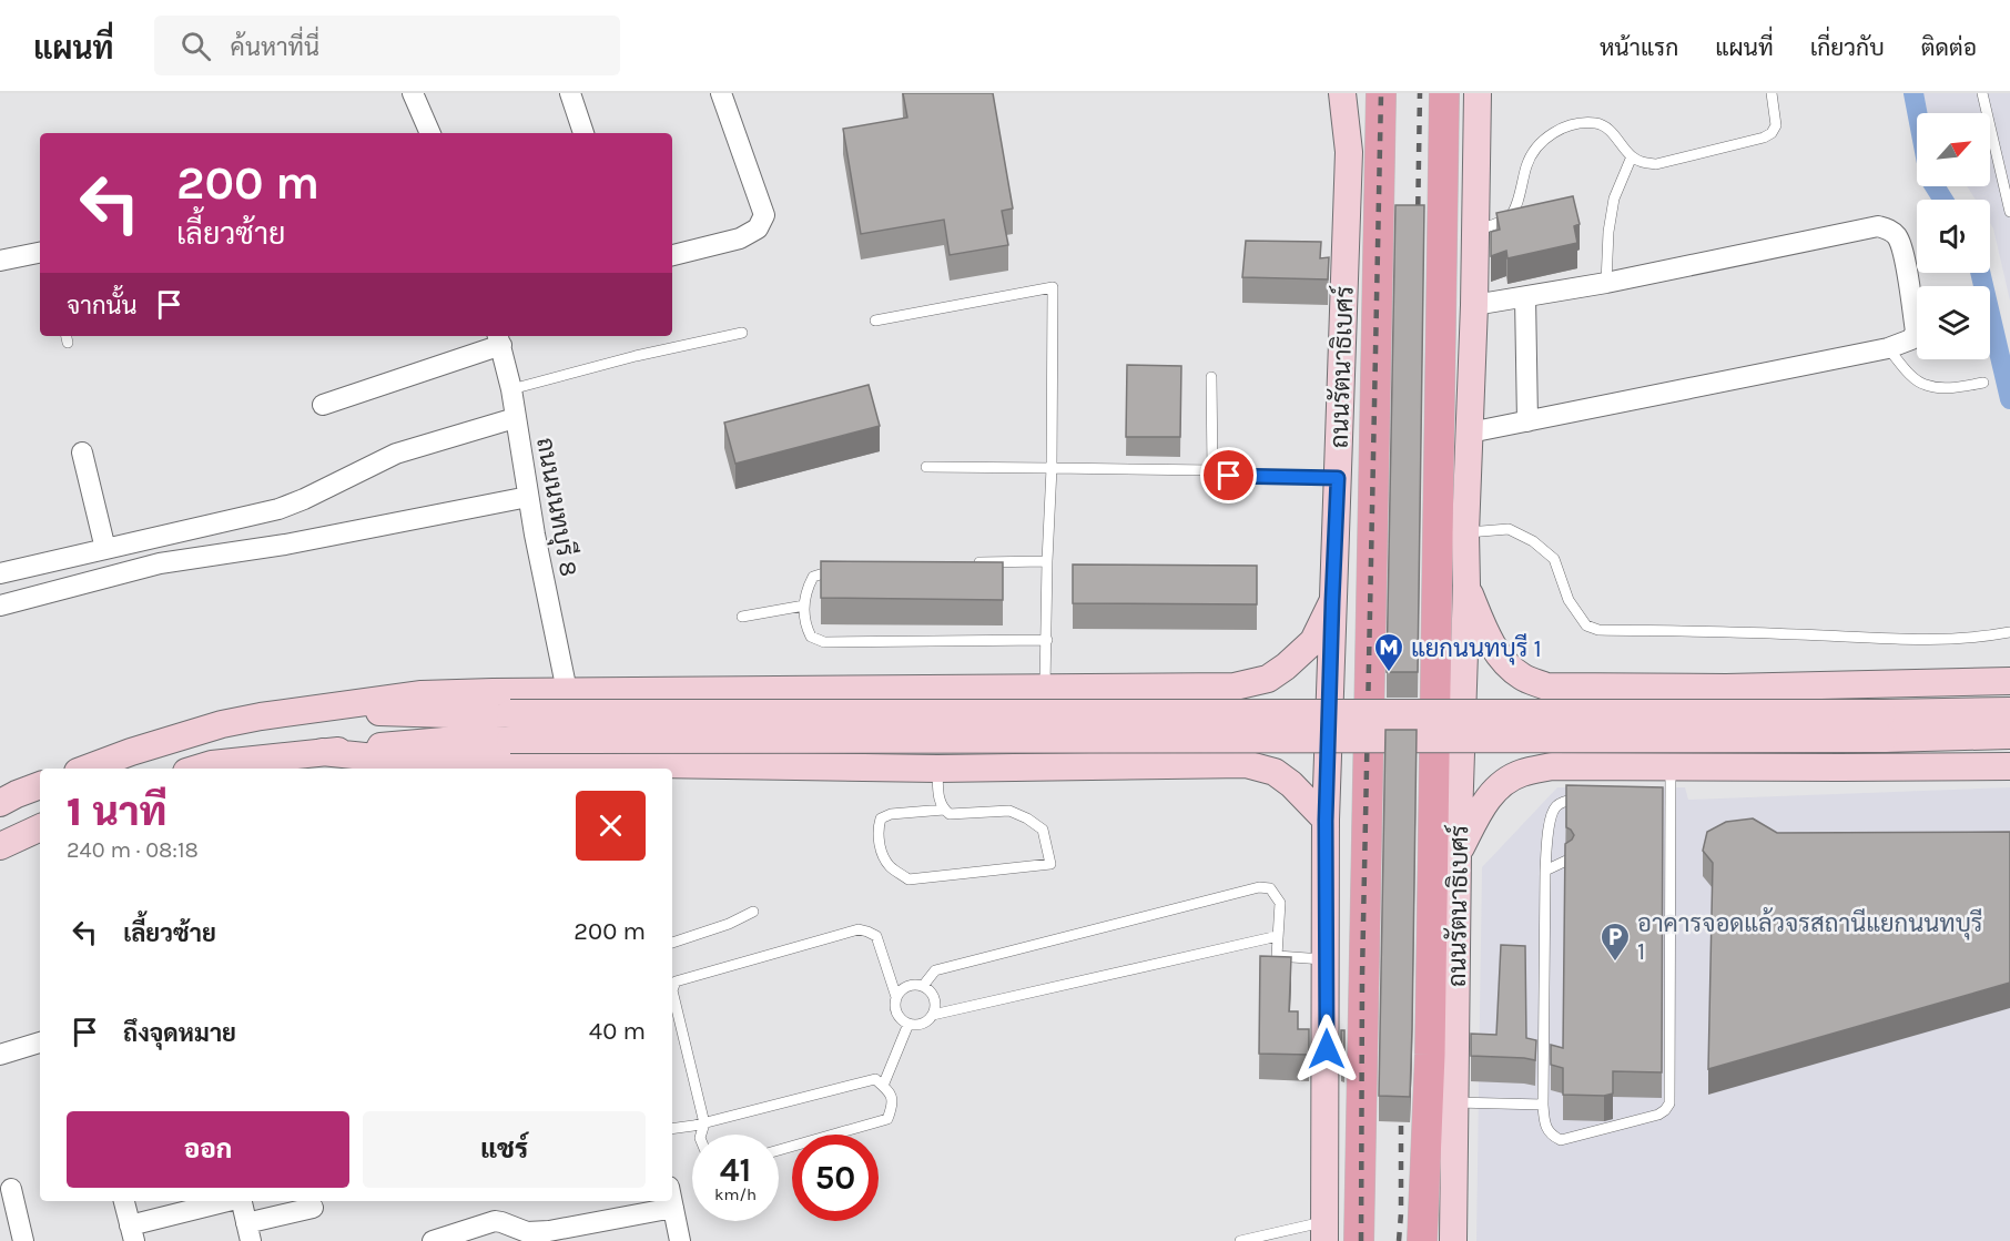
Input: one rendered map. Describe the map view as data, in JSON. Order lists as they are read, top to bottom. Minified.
{"streets":{"main road":["ถนนรัตนาธิเบศร์"],"street":["ถนนนนทบุรี 8"]},"places":{"metro station":["แยกนนทบุรี 1"],"parking":["อาคารจอดแล้วจรสถานีแยกนนทบุรี 1"]},"north":"top right","page":{"header":"แผนที่","search":"ค้นหาที่นี่","nav":["หน้าแรก","แผนที่","เกี่ยวกับ","ติดต่อ"],"turn":["200 m","เลี้ยวซ้าย"],"then":"จากนั้น","heading":["1 นาที","240 m · 08:18"],"list":[{"name":"เลี้ยวซ้าย","value":"200 m"},{"name":"ถึงจุดหมาย","value":"40 m"}],"buttons":["ออก","แชร์"],"speed":"41 km/h","limit":"50"}}
